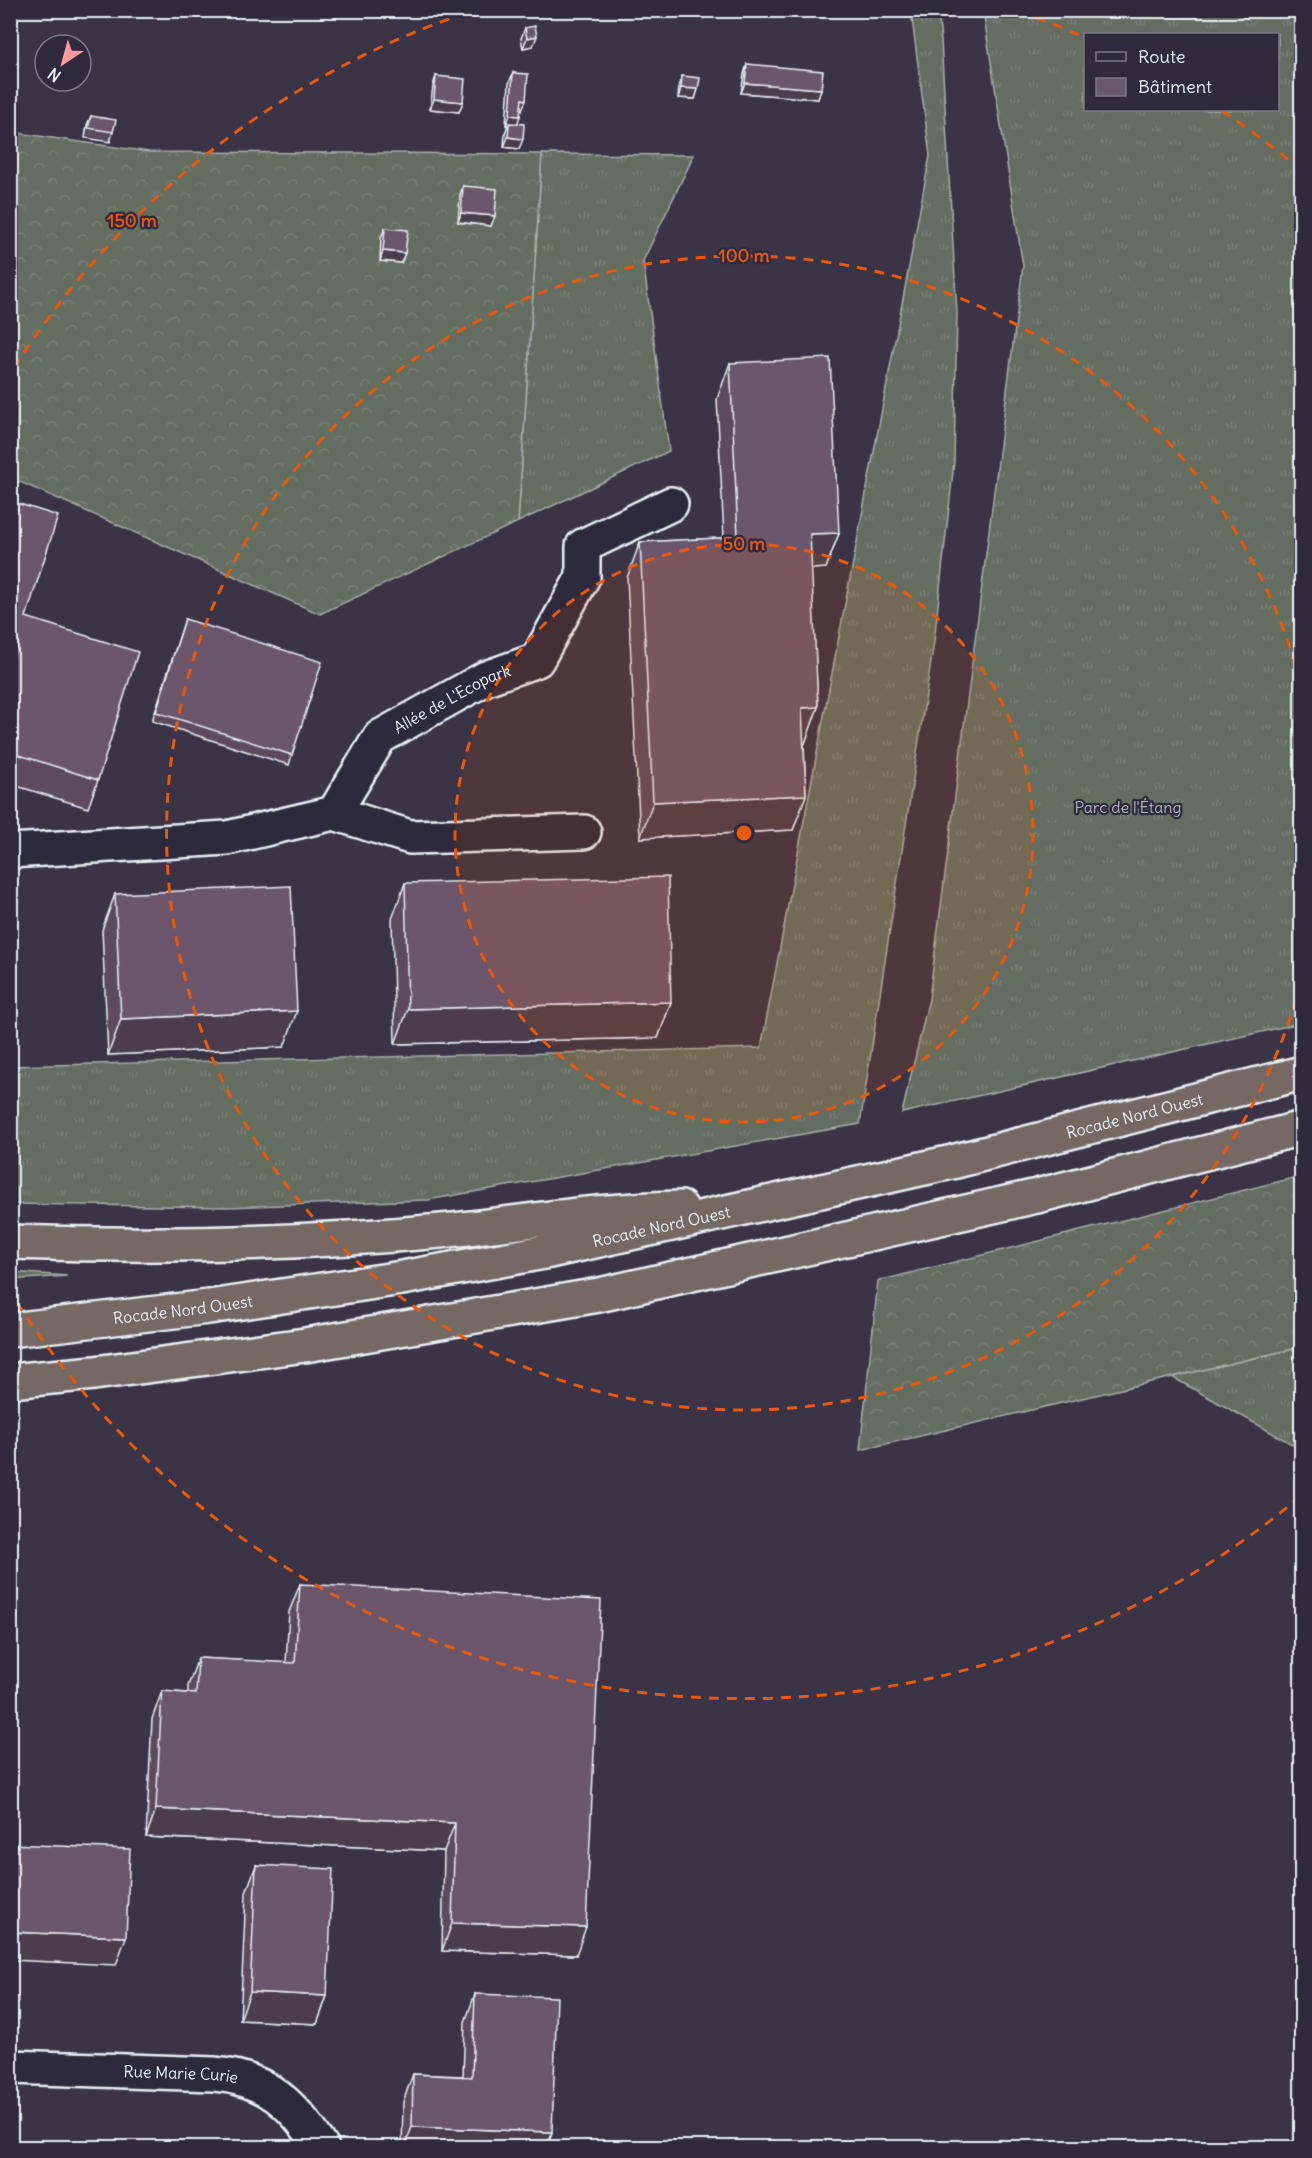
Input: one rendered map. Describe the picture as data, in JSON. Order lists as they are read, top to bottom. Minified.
{"streets":{"highway":["Rocade Nord Ouest"],"street":["Allée de L'Ecopark","Rue Marie Curie"]},"parks":["Parc de l'Étang"],"legend":["Route","Bâtiment"],"north":"bottom left","rings":["150 m","100 m","50 m"]}
